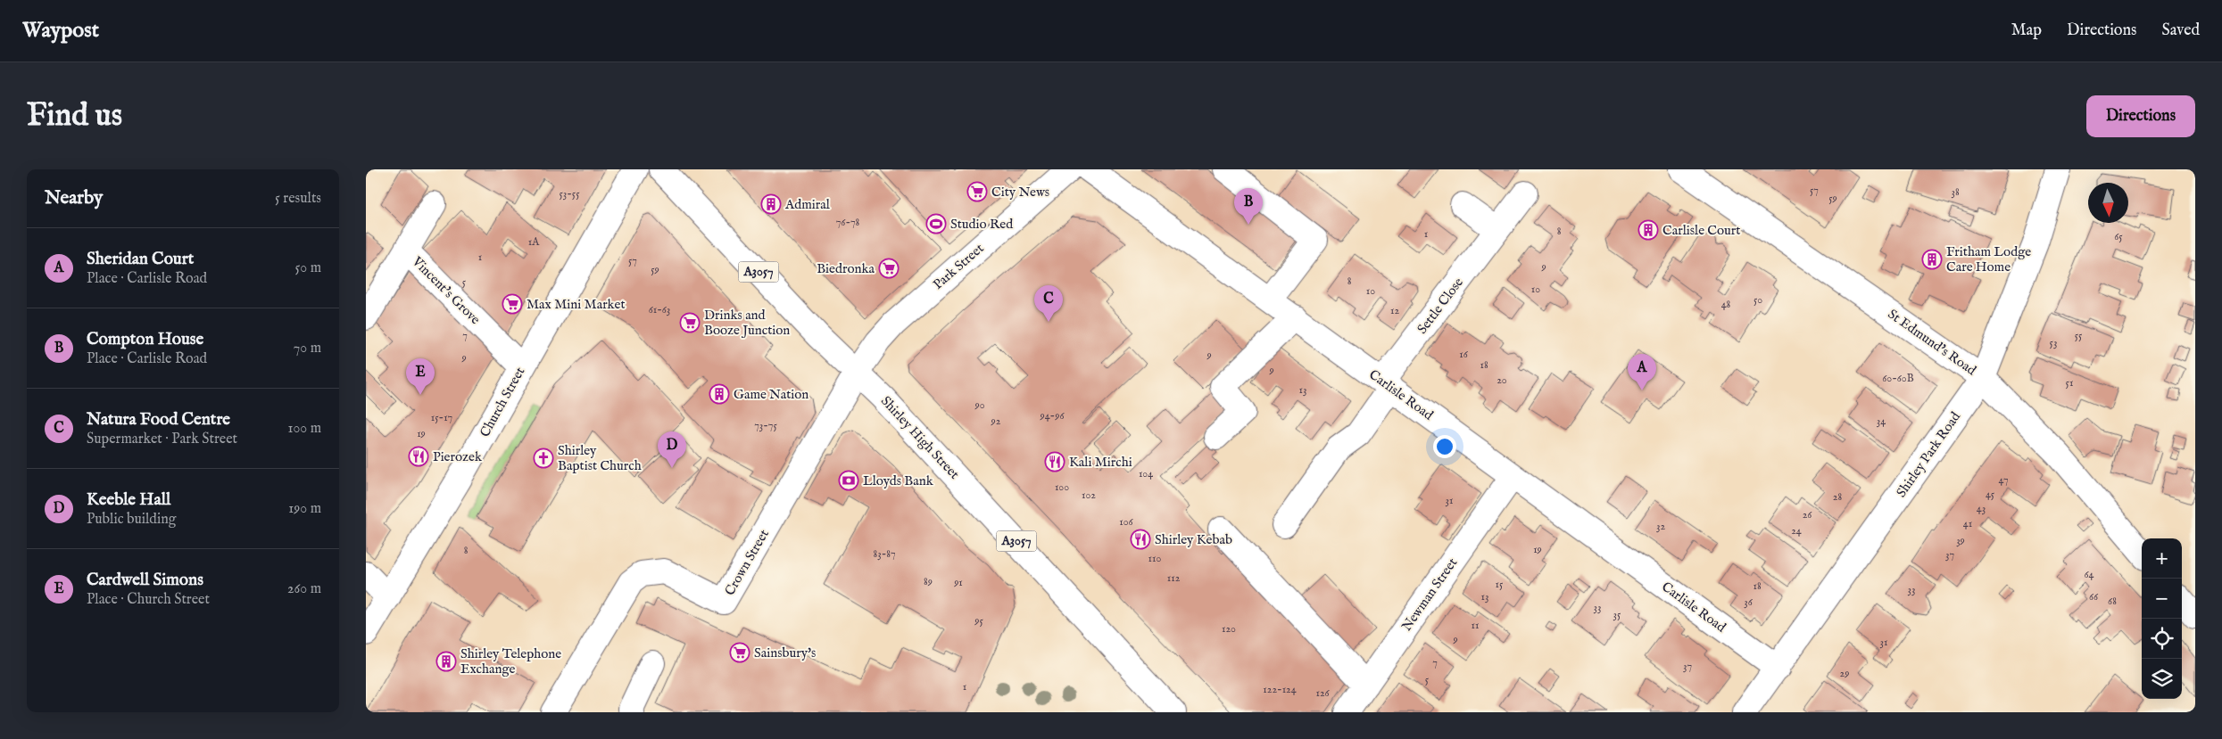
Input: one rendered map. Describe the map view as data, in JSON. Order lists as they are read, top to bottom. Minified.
{"streets":{"street":["Park Street","A3057","Vincent's Grove","Settle Close","St Edmund's Road","Carlisle Road","Church Street","Shirley High Street","Shirley Park Road","Crown Street","Newman Street"]},"crossings":[["Park Street","Shirley High Street"],["Park Street","Crown Street"],["Vincent's Grove","Church Street"],["Settle Close","Carlisle Road"],["St Edmund's Road","Shirley Park Road"],["Carlisle Road","Shirley Park Road"],["Carlisle Road","Newman Street"],["Shirley High Street","Crown Street"]],"places":{"supermarket":["City News","Biedronka","Max Mini Market","Drinks and Booze Junction","Sainsbury's"],"building":["Admiral","Carlisle Court","Fritham Lodge Care Home","Game Nation","Shirley Telephone Exchange"],"sports":["Studio Red"],"restaurant":["Pierozek","Kali Mirchi","Shirley Kebab"],"church":["Shirley Baptist Church"],"bank":["Lloyds Bank"]},"house_numbers":["57","38","53-55","59","76-78","8","1","65","1A","1","57","9","59","8","5","10","10","50","48","61-63","12","7","55","53","16","9","9","18","9","60-60B","20","51","13","90","94-96","15-17","92","34","73-75","19","104","47","100","45","102","28","31","43","26","106","41","32","24","39","19","8","83-87","37","110","64","112","89","91","15","18","33","13","66","68","36","33","35","95","11","120","9","31","7","37","29","5","1","122-124","126"],"north":"bottom","page":{"header":"Waypost","nav":["Map","Directions","Saved"],"buttons":"Directions","title":"Find us","heading":["Nearby","5 results"],"pins":["B","C","A","E","D"],"list":[{"mark":"A","name":"Sheridan Court","note":"Place · Carlisle Road","value":"50 m"},{"mark":"B","name":"Compton House","note":"Place · Carlisle Road","value":"70 m"},{"mark":"C","name":"Natura Food Centre","note":"Supermarket · Park Street","value":"100 m"},{"mark":"D","name":"Keeble Hall","note":"Public building","value":"190 m"},{"mark":"E","name":"Cardwell Simons","note":"Place · Church Street","value":"260 m"}],"map_buttons":["+","−"]}}
